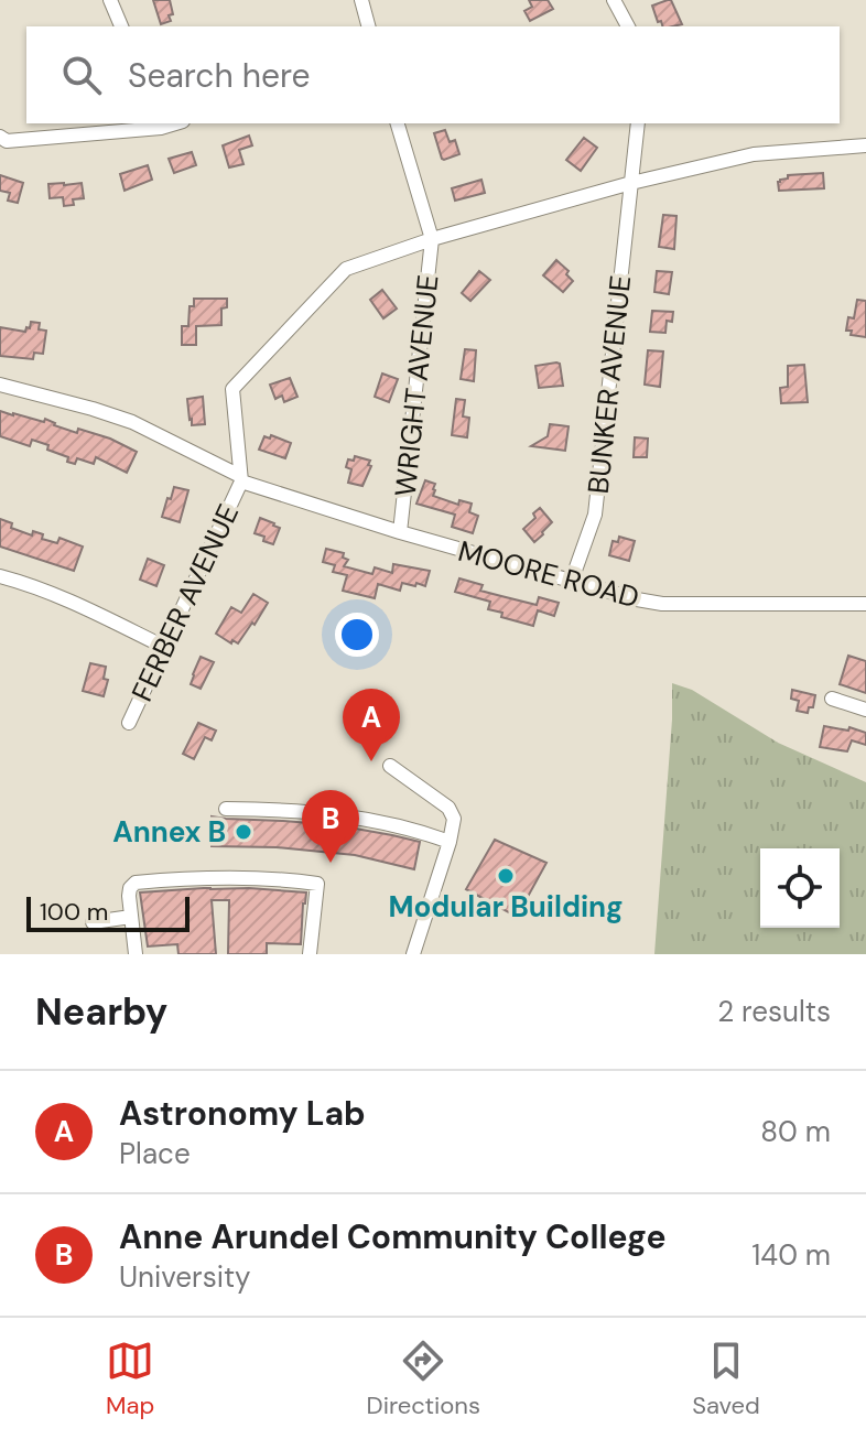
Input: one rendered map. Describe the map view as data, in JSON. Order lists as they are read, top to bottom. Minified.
{"streets":{"street":["BUNKER AVENUE","WRIGHT AVENUE","MOORE ROAD","FERBER AVENUE"]},"crossings":[["BUNKER AVENUE","MOORE ROAD"],["WRIGHT AVENUE","MOORE ROAD"],["MOORE ROAD","FERBER AVENUE"]],"places":["Annex B","Modular Building"],"scale_bar":"100 m","page":{"search":"Search here","pins":["A","B"],"scale":"100 m","heading":["Nearby","2 results"],"list":[{"mark":"A","name":"Astronomy Lab","note":"Place","value":"80 m"},{"mark":"B","name":"Anne Arundel Community College","note":"University","value":"140 m"}],"nav":["Map","Directions","Saved"]}}
